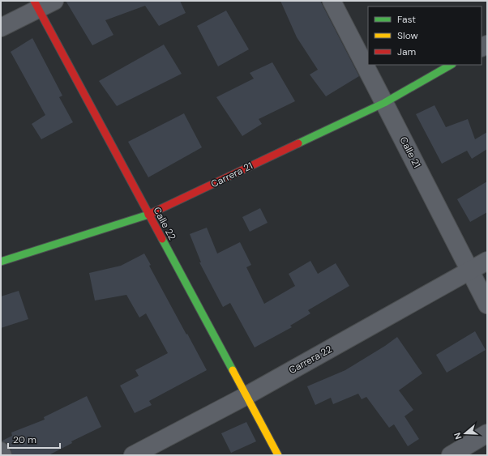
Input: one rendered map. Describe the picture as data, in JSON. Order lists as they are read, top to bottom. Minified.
{"streets":{"street":["Calle 21","Carrera 21","Calle 22","Carrera 22"]},"crossings":[["Calle 21","Carrera 21"],["Calle 21","Carrera 22"],["Carrera 21","Calle 22"],["Calle 22","Carrera 22"]],"legend":["Fast","Slow","Jam"],"scale_bar":"20 m","north":"left"}
